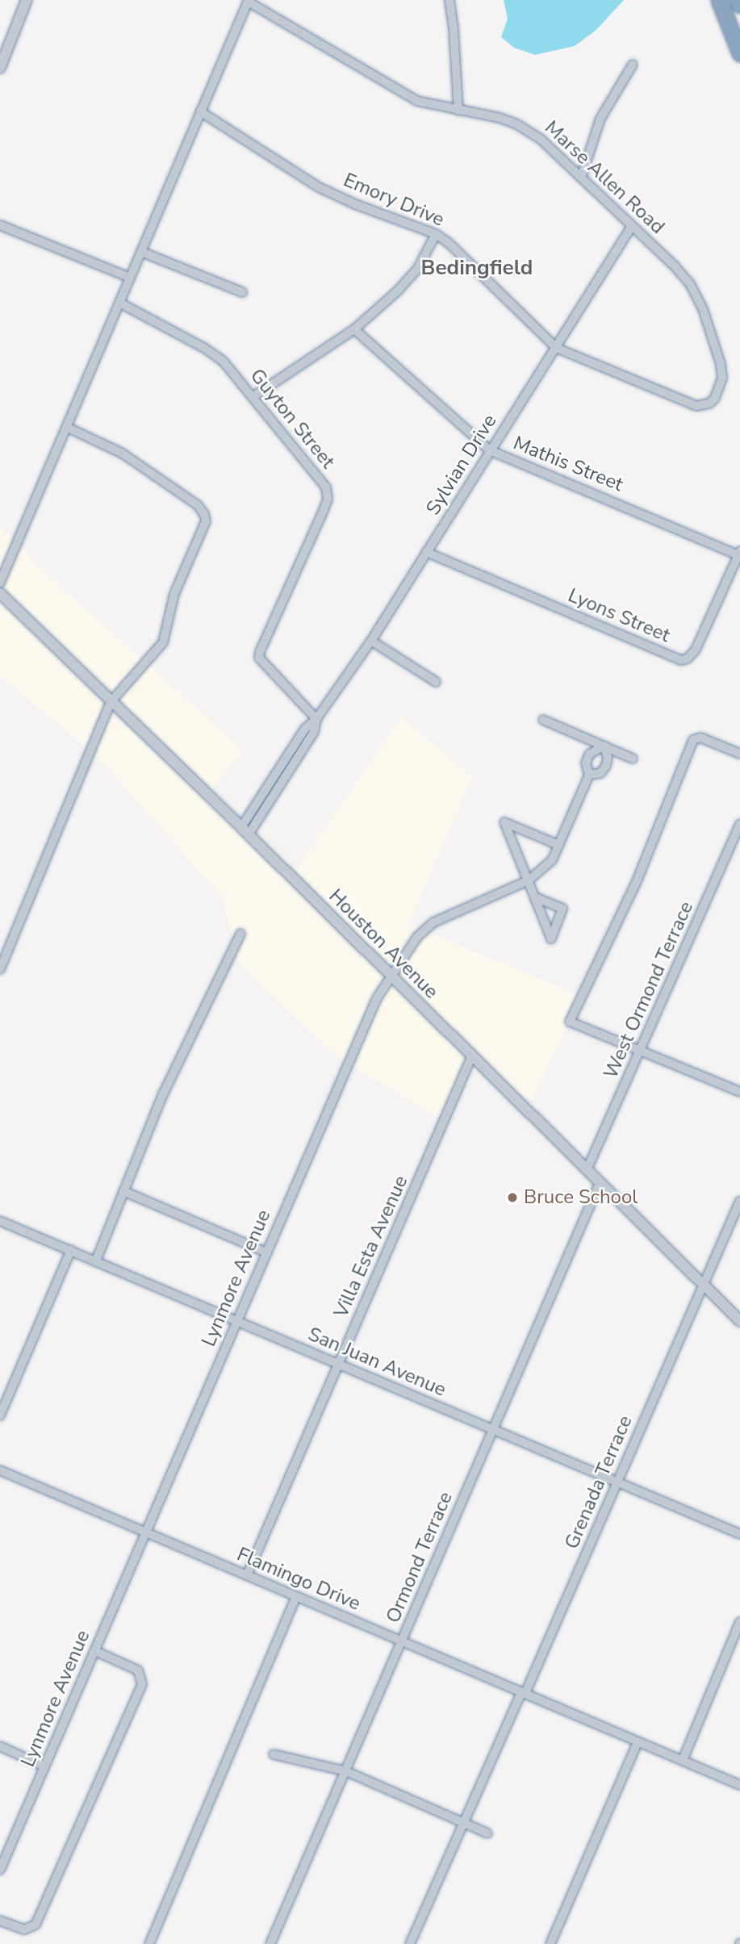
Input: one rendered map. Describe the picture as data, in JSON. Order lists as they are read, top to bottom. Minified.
{"streets":{"street":["Marse Allen Road","Emory Drive","Guyton Street","Mathis Street","Sylvian Drive","Lyons Street","Houston Avenue","West Ormond Terrace","Villa Esta Avenue","Lynmore Avenue","San Juan Avenue","Grenada Terrace","Ormond Terrace","Flamingo Drive"]},"crossings":[["Marse Allen Road","Emory Drive"],["Marse Allen Road","Sylvian Drive"],["Emory Drive","Sylvian Drive"],["Guyton Street","Sylvian Drive"],["Mathis Street","Sylvian Drive"],["Mathis Street","Lyons Street"],["Sylvian Drive","Lyons Street"],["Sylvian Drive","Houston Avenue"],["Houston Avenue","West Ormond Terrace"],["Houston Avenue","Villa Esta Avenue"],["Houston Avenue","Lynmore Avenue"],["Houston Avenue","Grenada Terrace"],["Houston Avenue","Ormond Terrace"],["Villa Esta Avenue","San Juan Avenue"],["Villa Esta Avenue","Flamingo Drive"],["Lynmore Avenue","San Juan Avenue"],["Lynmore Avenue","Flamingo Drive"],["San Juan Avenue","Grenada Terrace"],["San Juan Avenue","Ormond Terrace"],["Grenada Terrace","Flamingo Drive"],["Ormond Terrace","Flamingo Drive"]],"districts":["Bedingfield"],"places":["Bruce School"]}
